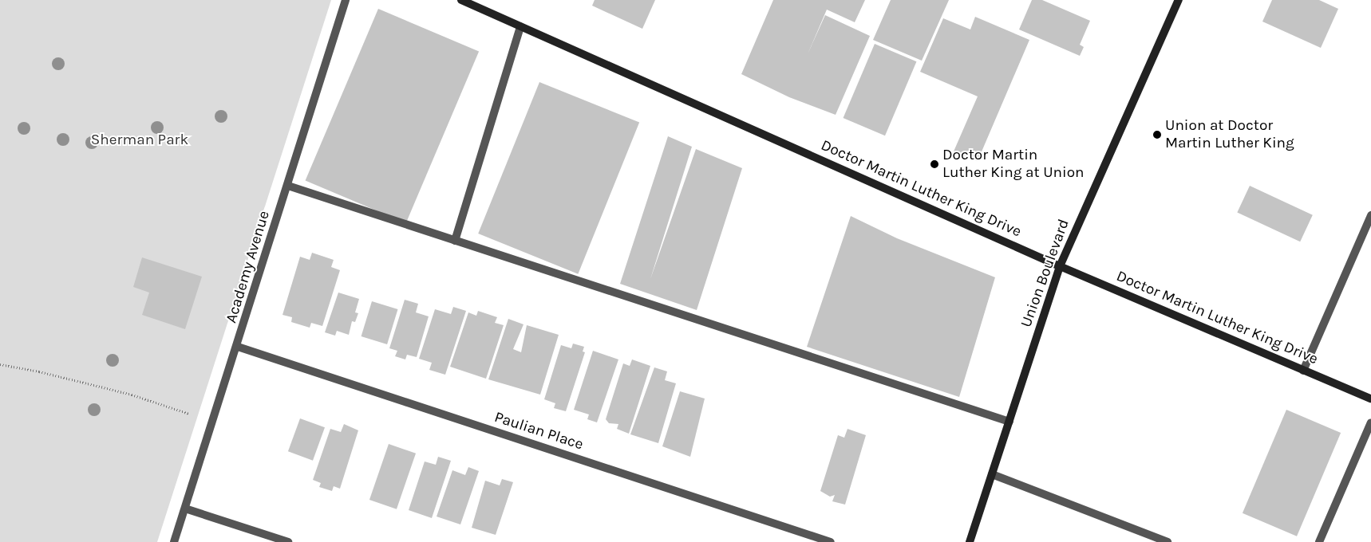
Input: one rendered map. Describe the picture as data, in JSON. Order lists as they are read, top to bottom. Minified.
{"streets":{"main road":["Doctor Martin Luther King Drive","Union Boulevard"],"street":["Academy Avenue","Paulian Place"]},"crossings":[["Doctor Martin Luther King Drive","Union Boulevard"],["Academy Avenue","Paulian Place"]],"parks":["Sherman Park"],"places":["Union at Doctor Martin Luther King","Doctor Martin Luther King at Union"]}
